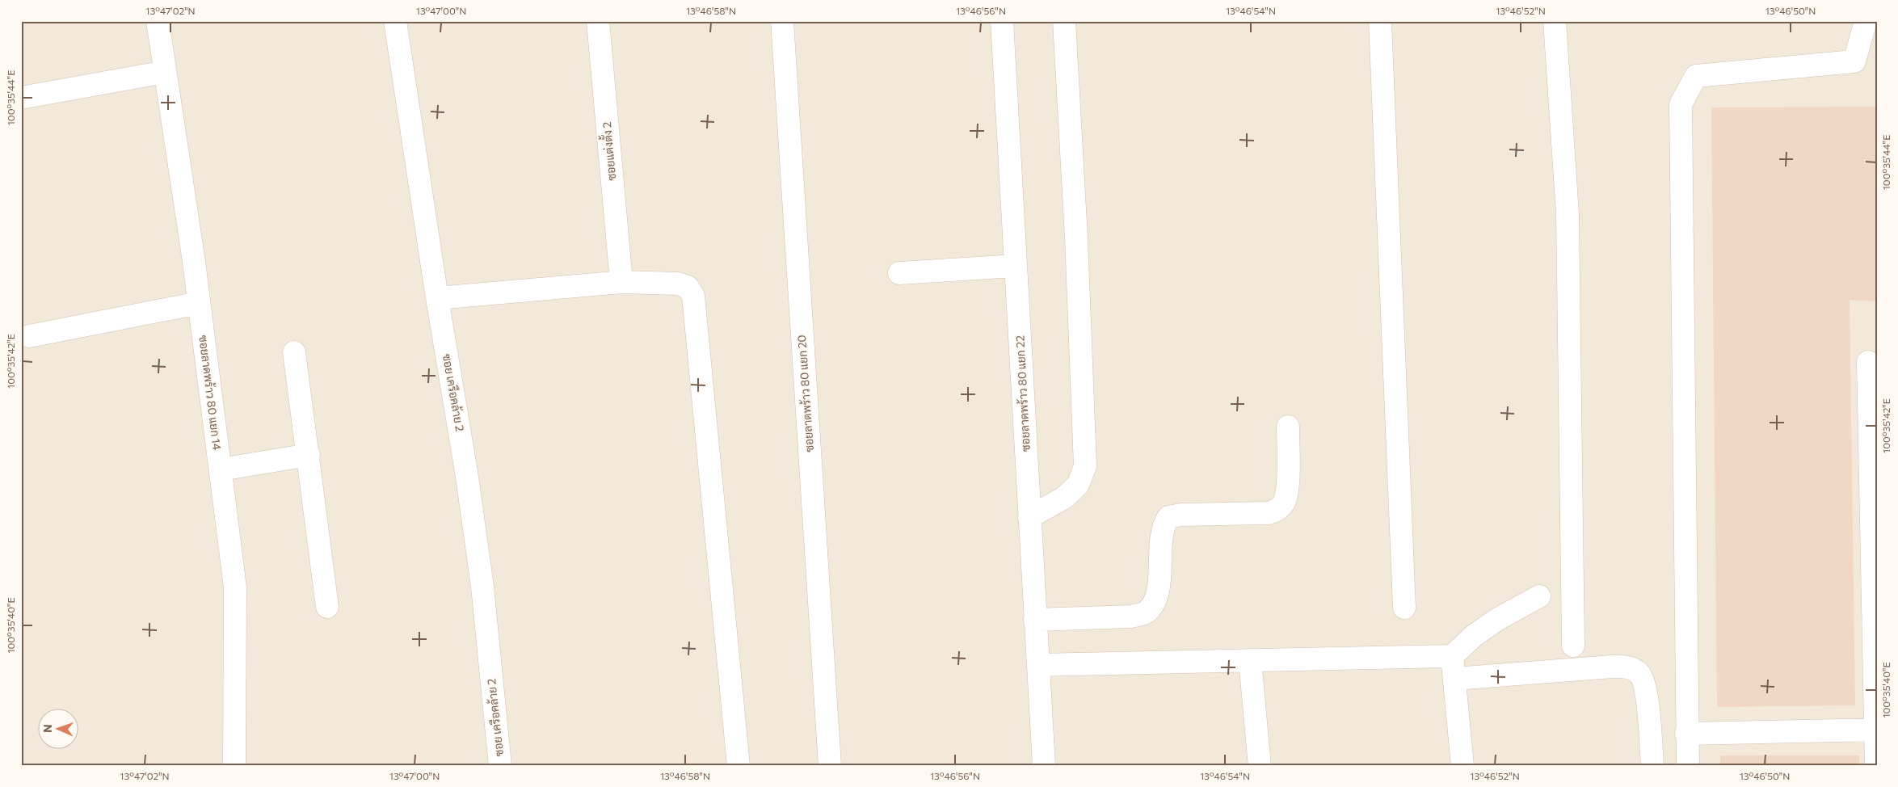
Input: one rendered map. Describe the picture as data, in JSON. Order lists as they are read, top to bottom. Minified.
{"streets":{"street":["ซอยแต่งตั้ง 2","ซอยลาดพร้าว 80 แยก 14","ซอย เครือคล้าย 2","ซอยลาดพร้าว 80 แยก 20","ซอยลาดพร้าว 80 แยก 22"]},"north":"left","coordinates":["13°47'02\"N","13°47'00\"N","13°46'58\"N","13°46'56\"N","13°46'54\"N","13°46'52\"N","13°46'50\"N","100°35'44\"E","100°35'42\"E","100°35'40\"E"]}
